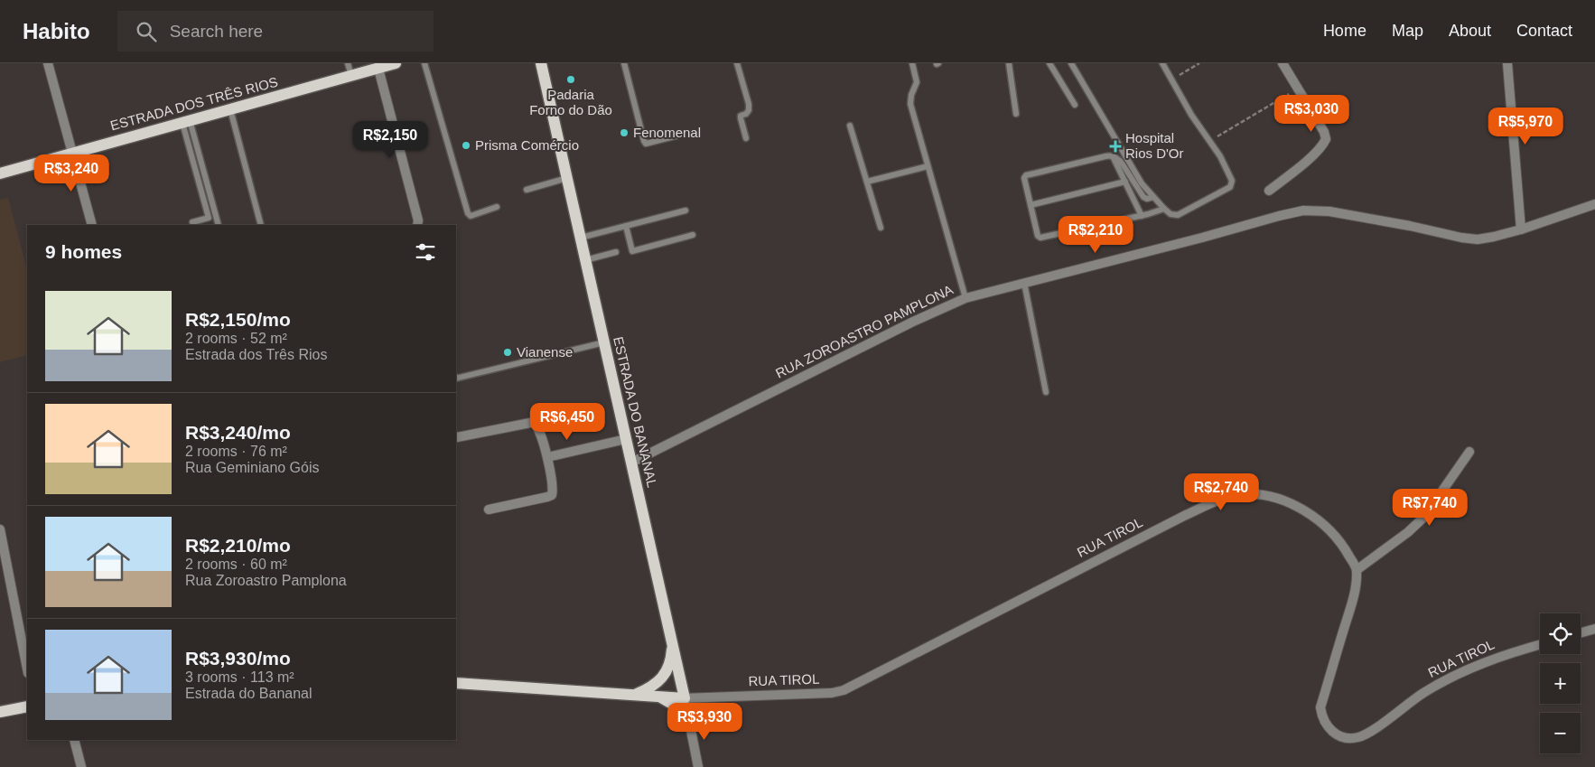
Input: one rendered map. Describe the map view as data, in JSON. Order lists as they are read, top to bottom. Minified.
{"streets":{"main road":["ESTRADA DOS TRÊS RIOS","ESTRADA DO BANANAL","RUA TIROL"],"street":["RUA ZOROASTRO PAMPLONA"]},"crossings":[["RUA ZOROASTRO PAMPLONA","ESTRADA DO BANANAL"],["ESTRADA DO BANANAL","RUA TIROL"]],"places":{"other":["Padaria Forno do Dão","Fenomenal","Prisma Comércio","Vianense"],"health":["Hospital Rios D'Or"]},"page":{"header":"Habito","search":"Search here","nav":["Home","Map","About","Contact"],"price":["R$3,030","R$5,970","R$2,150","R$3,240","R$2,210","R$6,450","R$2,740","R$7,740","R$3,930"],"heading":"9 homes","list":[{"name":"R$2,150/mo","note":"2 rooms · 52 m² · Estrada dos Três Rios"},{"name":"R$3,240/mo","note":"2 rooms · 76 m² · Rua Geminiano Góis"},{"name":"R$2,210/mo","note":"2 rooms · 60 m² · Rua Zoroastro Pamplona"},{"name":"R$3,930/mo","note":"3 rooms · 113 m² · Estrada do Bananal"}],"map_buttons":["+","−"]}}
